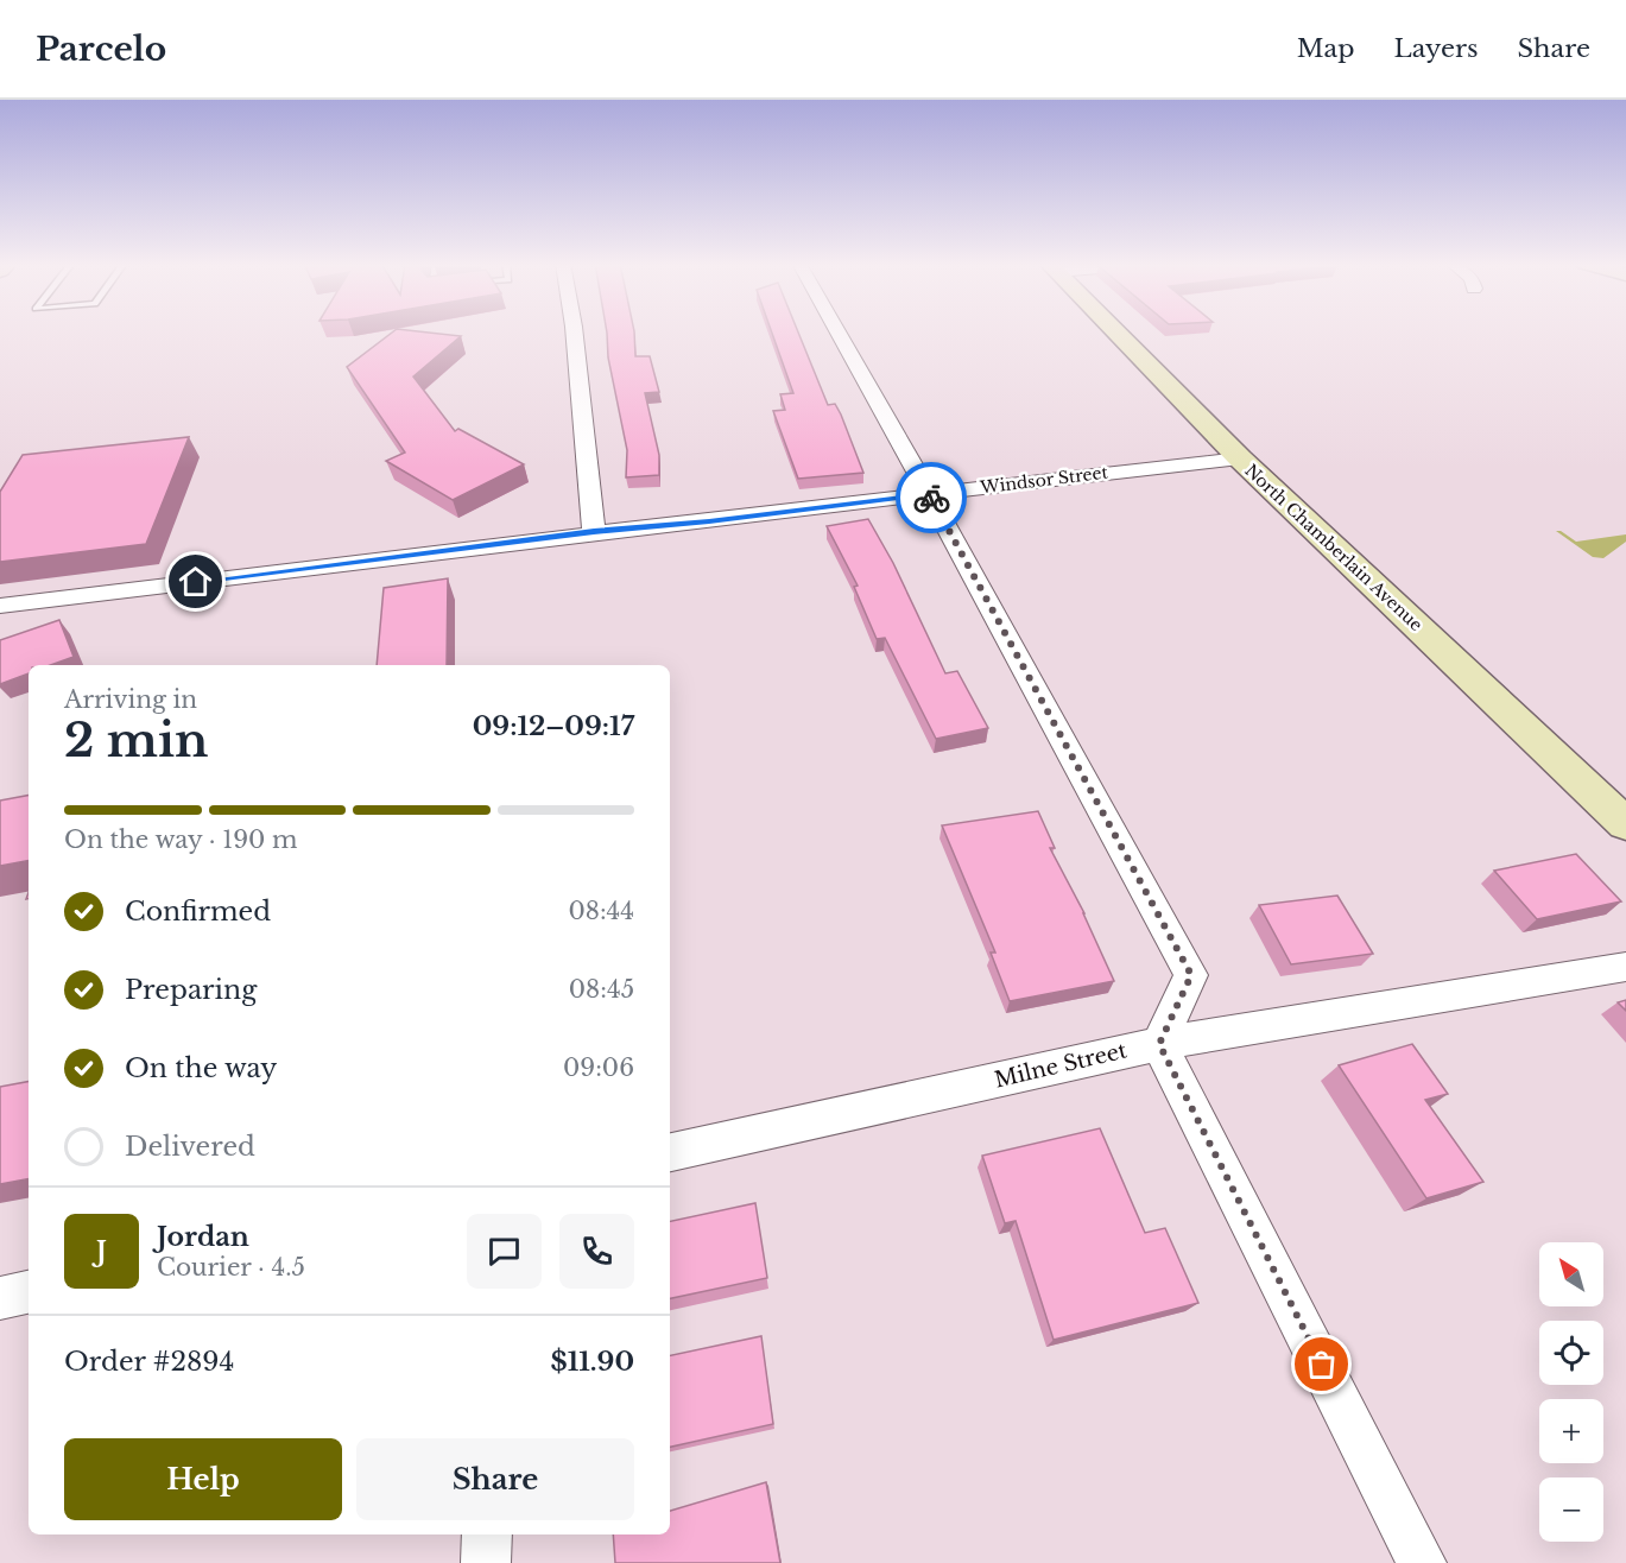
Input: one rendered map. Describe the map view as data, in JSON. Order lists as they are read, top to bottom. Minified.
{"streets":{"street":["Windsor Street","North Chamberlain Avenue","Milne Street"]},"crossings":[["Windsor Street","North Chamberlain Avenue"]],"north":"top left","page":{"header":"Parcelo","nav":["Map","Layers","Share"],"heading":["2 min","Arriving in","09:12–09:17"],"panel":["Jordan","Courier · 4.5","Order #2894","$11.90"],"bar":"On the way · 190 m","list":[["Confirmed","08:44"],["Preparing","08:45"],["On the way","09:06"],"Delivered"],"round":"J","map_buttons":["+","−"],"buttons":["Help","Share"]}}
